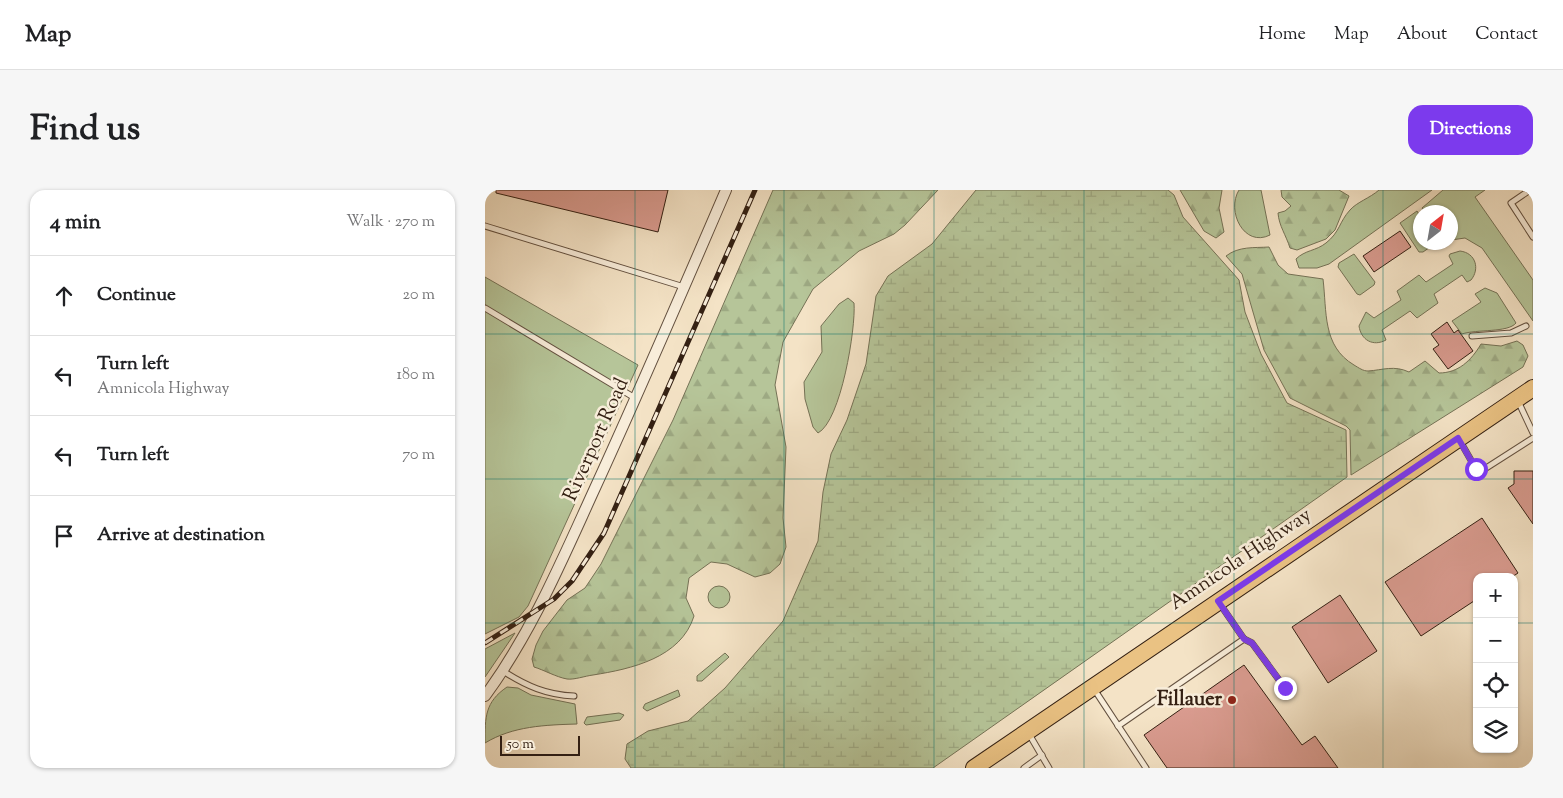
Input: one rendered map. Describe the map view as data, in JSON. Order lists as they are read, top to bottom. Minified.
{"streets":{"main road":["Amnicola Highway"],"street":["Riverport Road"]},"places":["Fillauer"],"scale_bar":"50 m","north":"top right","page":{"header":"Map","nav":["Home","Map","About","Contact"],"title":"Find us","buttons":"Directions","heading":["4 min","Walk · 270 m"],"list":[["Continue","20 m"],["Turn left","Amnicola Highway","180 m"],["Turn left","70 m"],"Arrive at destination"],"map_buttons":["+","−"],"scale":"50 m"}}
